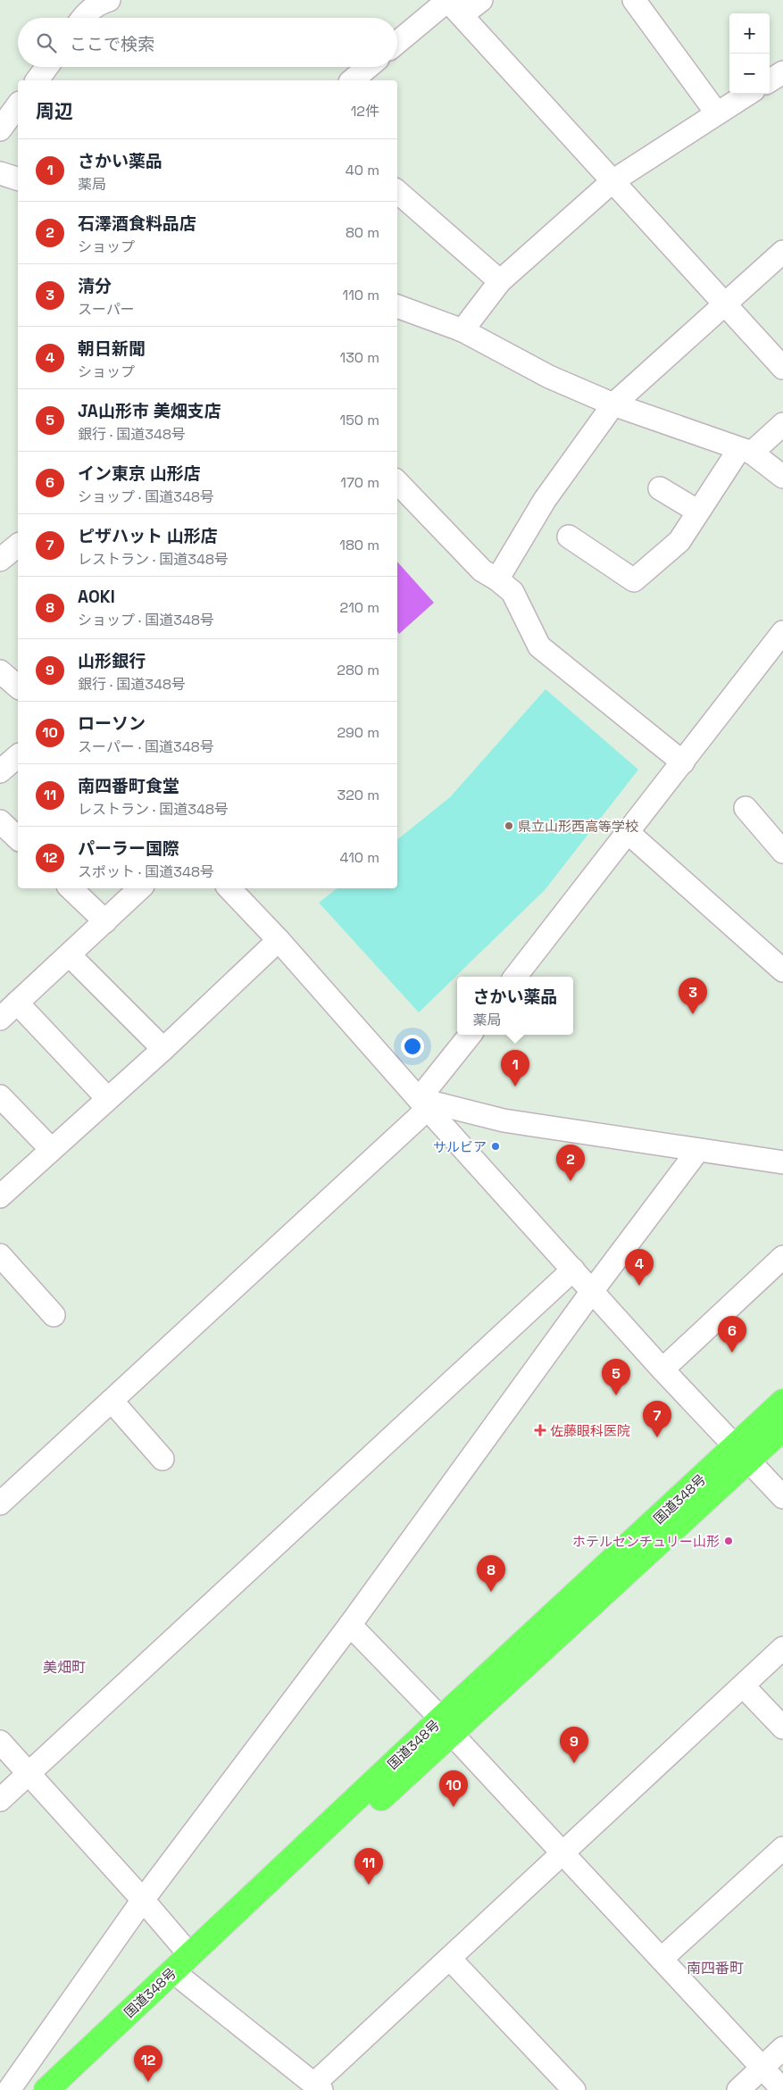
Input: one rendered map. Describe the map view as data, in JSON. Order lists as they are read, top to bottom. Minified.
{"streets":{"highway":["国道348号"]},"districts":["美畑町","南四番町"],"places":{"other":["県立山形西高等学校","サルビア","ホテルセンチュリー山形"],"health":["佐藤眼科医院"]},"page":{"map_buttons":["+","−"],"search":"ここで検索","heading":["周辺","12件"],"list":[{"mark":"1","name":"さかい薬品","note":"薬局","value":"40 m"},{"mark":"2","name":"石澤酒食料品店","note":"ショップ","value":"80 m"},{"mark":"3","name":"清分","note":"スーパー","value":"110 m"},{"mark":"4","name":"朝日新聞","note":"ショップ","value":"130 m"},{"mark":"5","name":"JA山形市 美畑支店","note":"銀行 · 国道348号","value":"150 m"},{"mark":"6","name":"イン東京 山形店","note":"ショップ · 国道348号","value":"170 m"},{"mark":"7","name":"ピザハット 山形店","note":"レストラン · 国道348号","value":"180 m"},{"mark":"8","name":"AOKI","note":"ショップ · 国道348号","value":"210 m"},{"mark":"9","name":"山形銀行","note":"銀行 · 国道348号","value":"280 m"},{"mark":"10","name":"ローソン","note":"スーパー · 国道348号","value":"290 m"},{"mark":"11","name":"南四番町食堂","note":"レストラン · 国道348号","value":"320 m"},{"mark":"12","name":"パーラー国際","note":"スポット · 国道348号","value":"410 m"}],"popup":["さかい薬品","薬局"],"pins":["3","1","2","4","6","5","7","8","9","10","11","12"]}}
